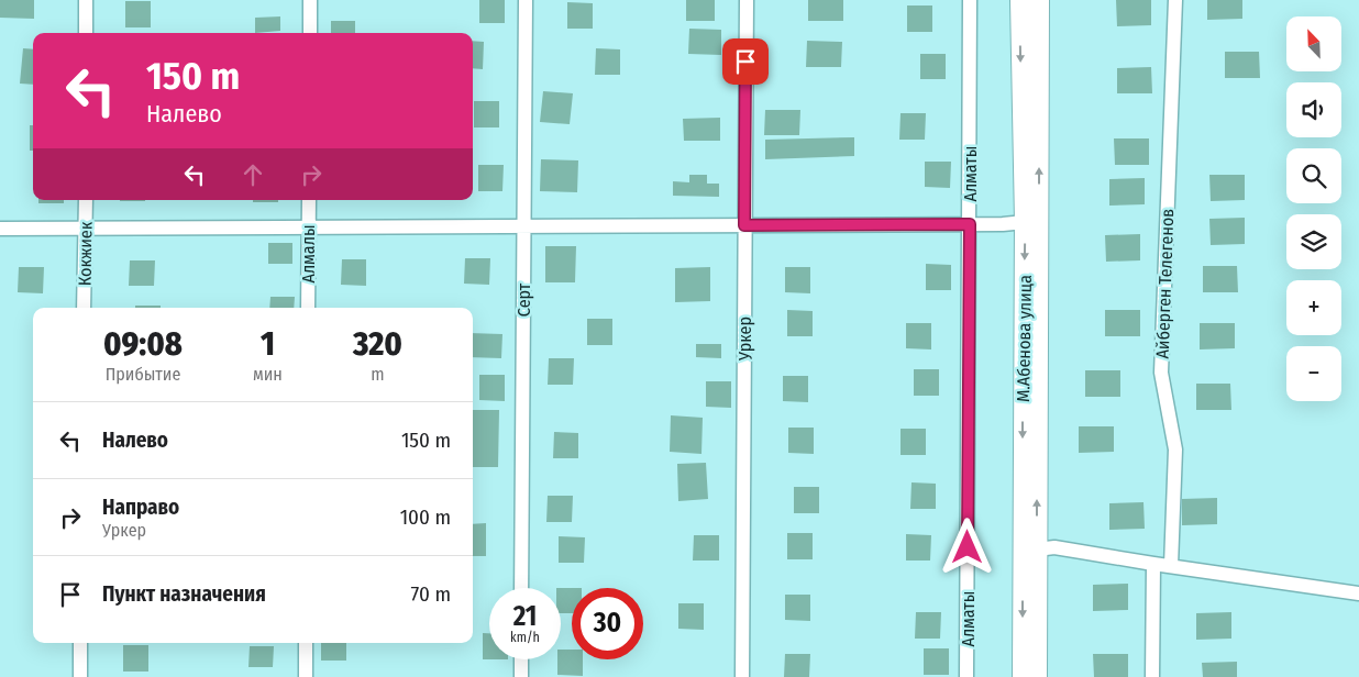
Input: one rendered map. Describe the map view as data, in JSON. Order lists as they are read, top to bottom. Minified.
{"streets":{"main road":["М.Абенова улица"],"street":["Алматы","Кокжиек","Алмалы","Айберген Телегенов","Серт","Уркер"]},"north":"top left","page":{"map_buttons":["+","−"],"turn":["150 m","Налево"],"eta":["09:08","Прибытие","1","мин","320","m"],"list":[{"name":"Налево","value":"150 m"},{"name":"Направо","note":"Уркер","value":"100 m"},{"name":"Пункт назначения","value":"70 m"}],"speed":"21 km/h","limit":"30"}}
